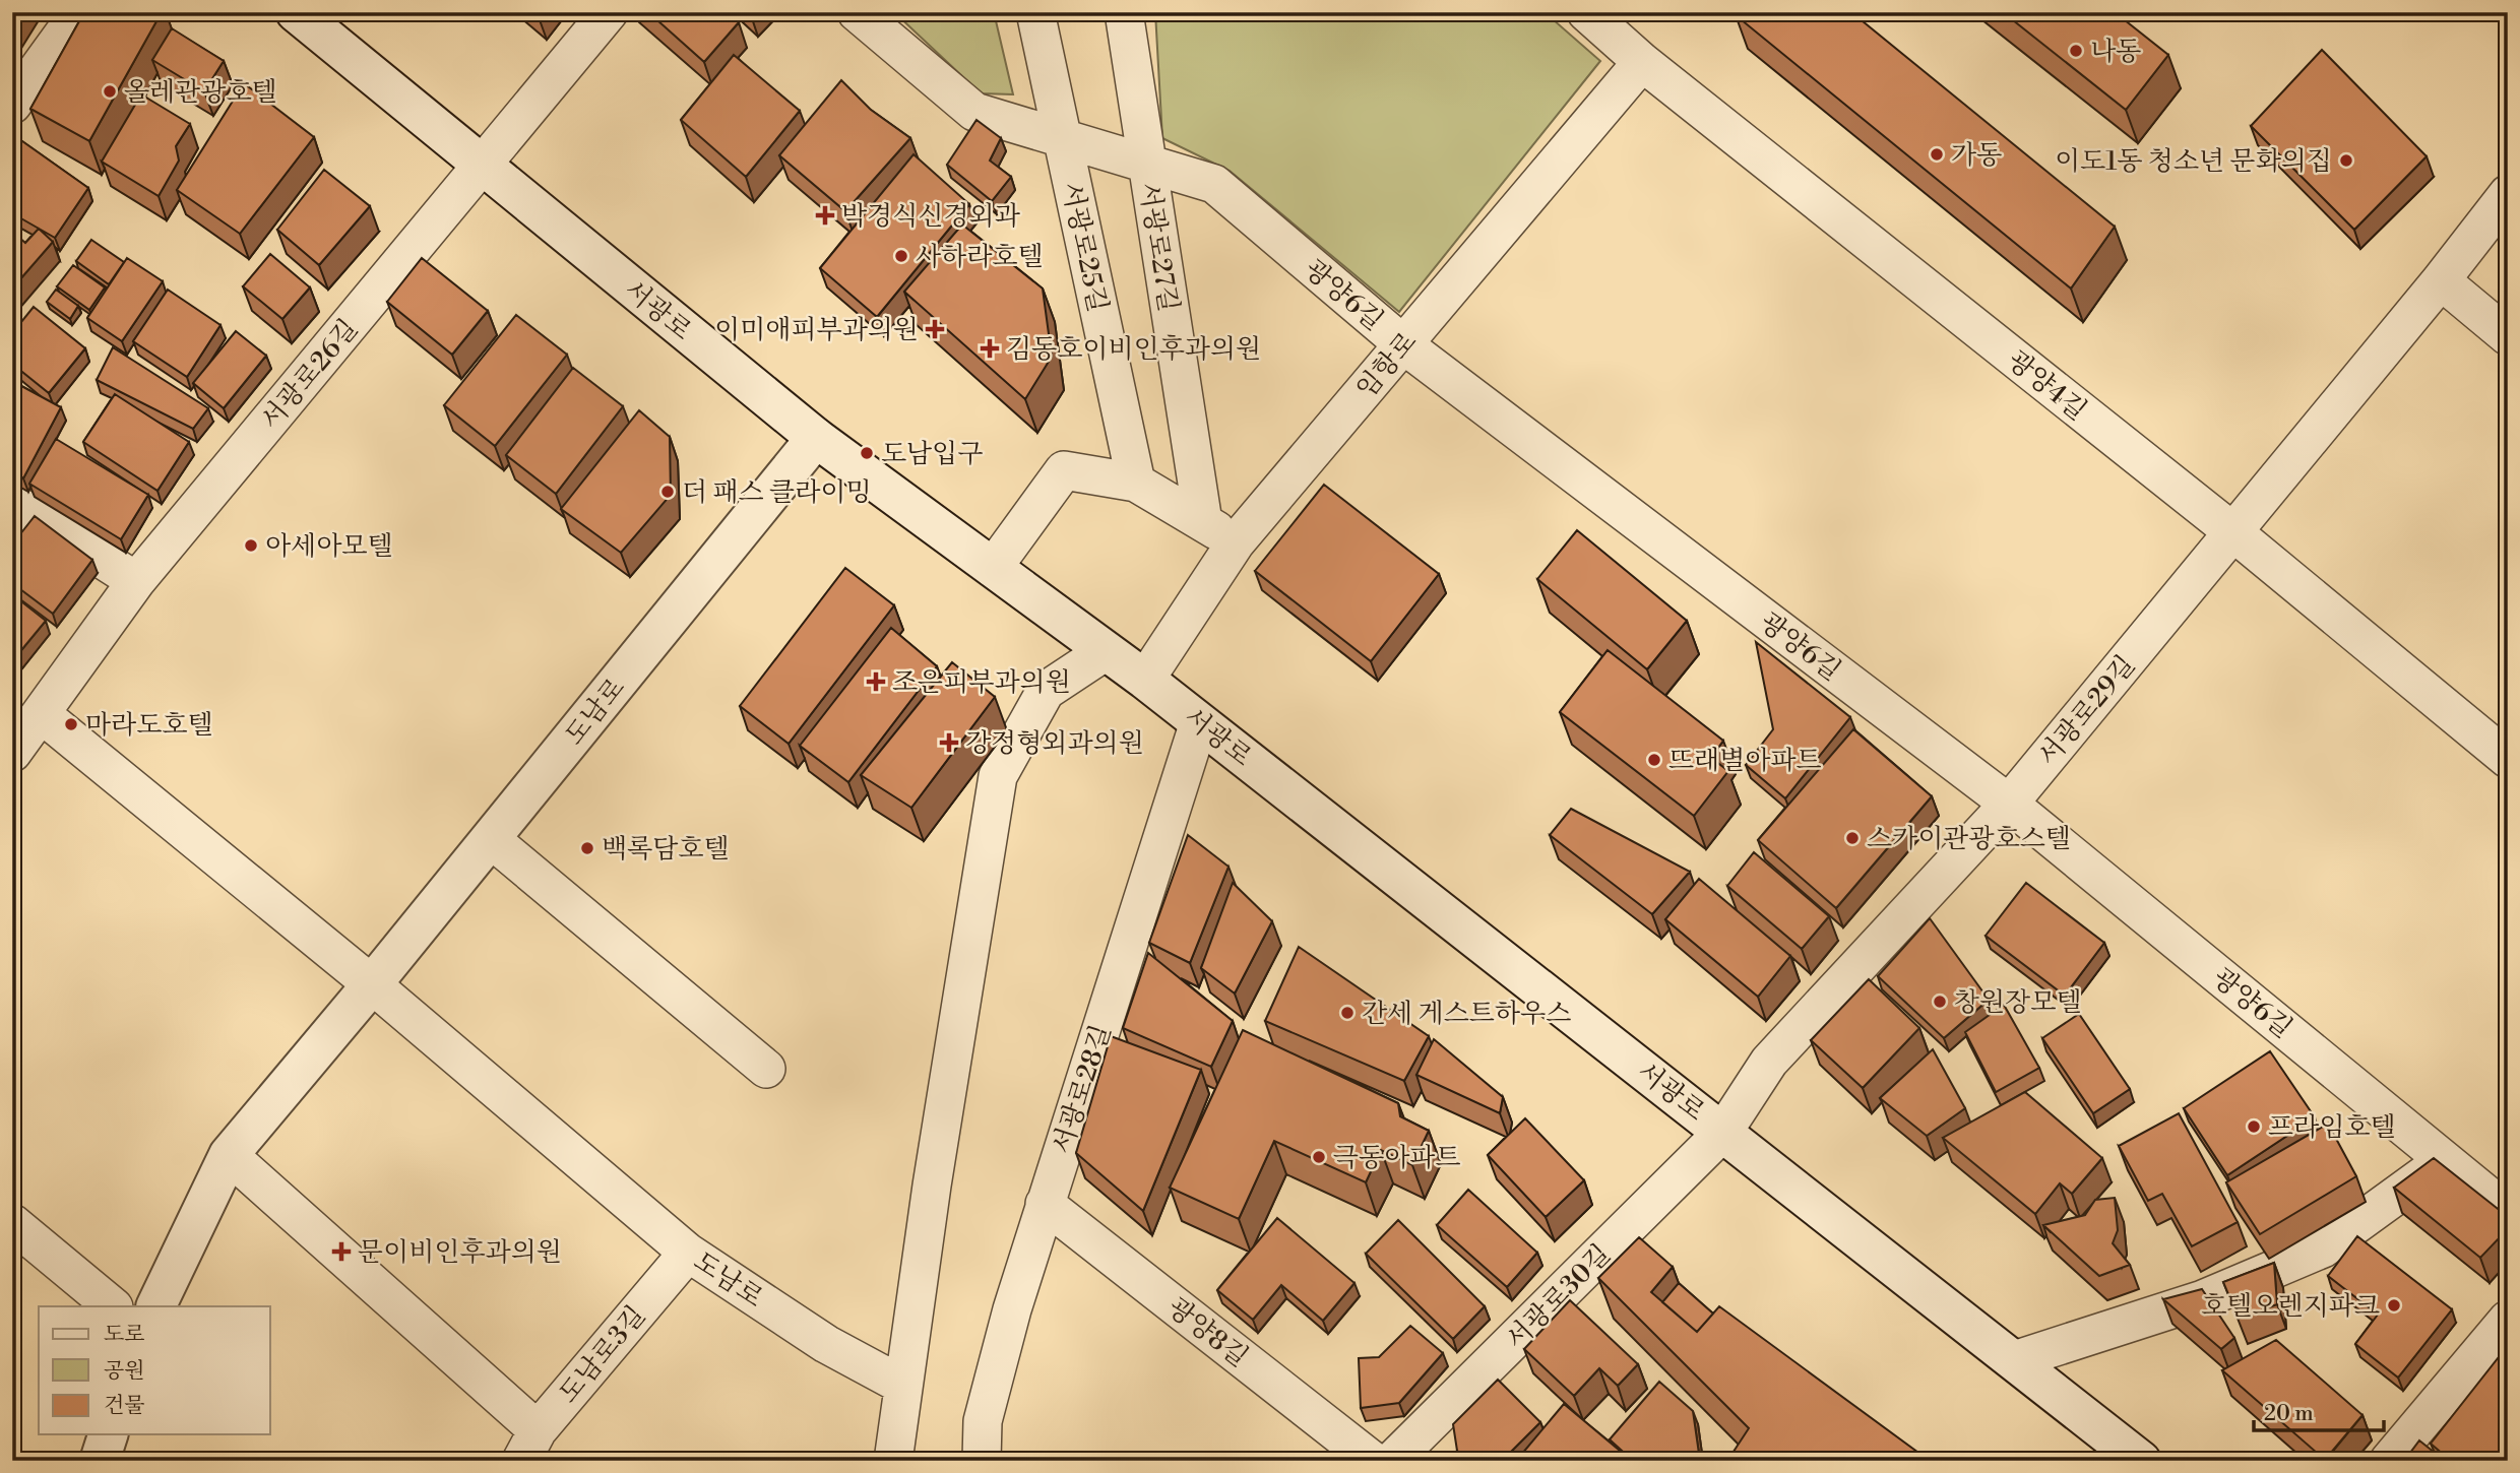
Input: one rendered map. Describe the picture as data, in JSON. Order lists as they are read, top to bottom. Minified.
{"streets":{"main road":["서광로","도남로"],"street":["서광로25길","서광로27길","광양6길","임항로","서광로26길","광양4길","서광로29길","서광로28길","서광로30길","광양8길","도남로3길"]},"crossings":[["서광로25길","광양6길"],["서광로27길","광양6길"],["광양6길","임항로"],["광양6길","서광로29길"],["서광로","임항로"],["서광로","서광로26길"],["서광로","서광로29길"],["서광로","도남로"],["서광로","서광로28길"],["서광로","서광로30길"],["임항로","광양4길"],["광양4길","서광로29길"],["서광로29길","서광로30길"],["도남로","도남로3길"],["서광로28길","광양8길"]],"places":{"other":["나동","올레관광호텔","가동","이도1동 청소년 문화의집","사하라호텔","도남입구","더 패스 클라이밍","아세아모텔","마라도호텔","뜨래별아파트","스카이관광호스텔","백록담호텔","창원장모텔","간세 게스트하우스","프라임호텔","극동아파트","호텔오렌지파크"],"health":["박경식신경외과","이미애피부과의원","김동호이비인후과의원","조은피부과의원","강정형외과의원","문이비인후과의원"]},"legend":["도로","공원","건물"],"scale_bar":"20 m"}
